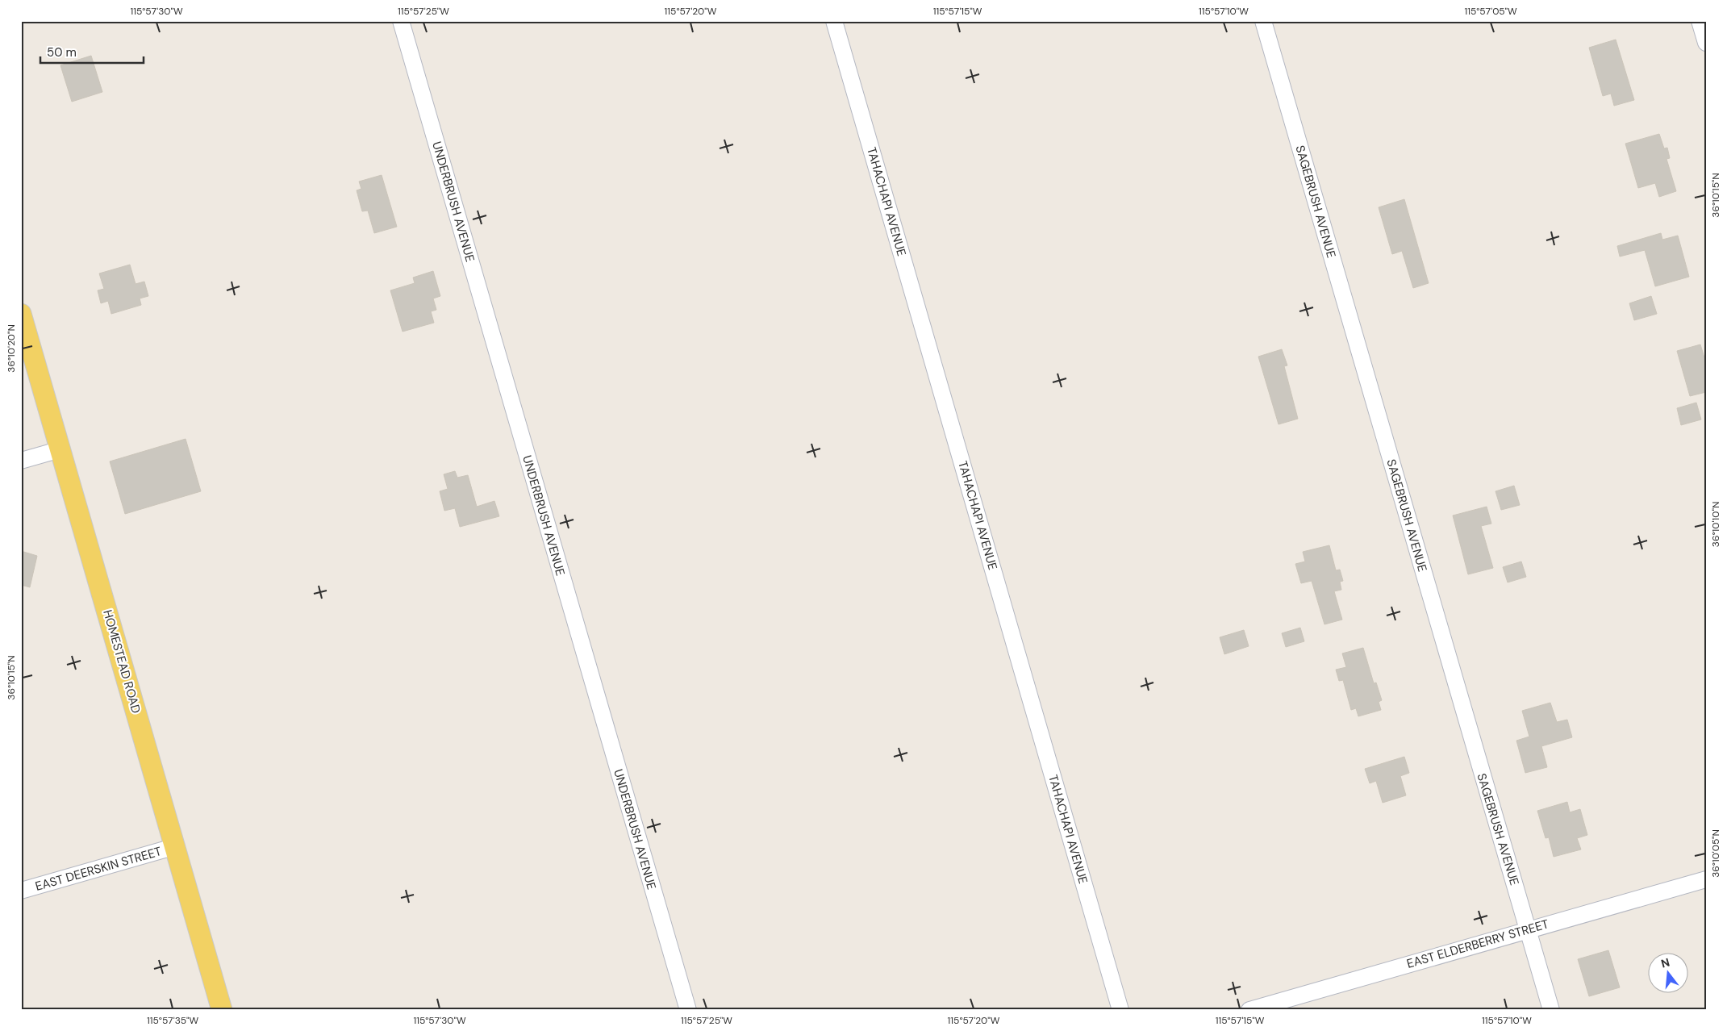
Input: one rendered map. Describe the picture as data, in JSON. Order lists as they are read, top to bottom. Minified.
{"streets":{"main road":["HOMESTEAD ROAD"],"street":["UNDERBRUSH AVENUE","TAHACHAPI AVENUE","SAGEBRUSH AVENUE","EAST DEERSKIN STREET","EAST ELDERBERRY STREET"]},"crossings":[["SAGEBRUSH AVENUE","EAST ELDERBERRY STREET"],["HOMESTEAD ROAD","EAST DEERSKIN STREET"]],"scale_bar":"50 m","north":"top","coordinates":["115°57'30\"W","115°57'25\"W","115°57'20\"W","115°57'15\"W","115°57'10\"W","115°57'05\"W","36°10'15\"N","36°10'20\"N","36°10'10\"N","36°10'05\"N","115°57'35\"W"]}
